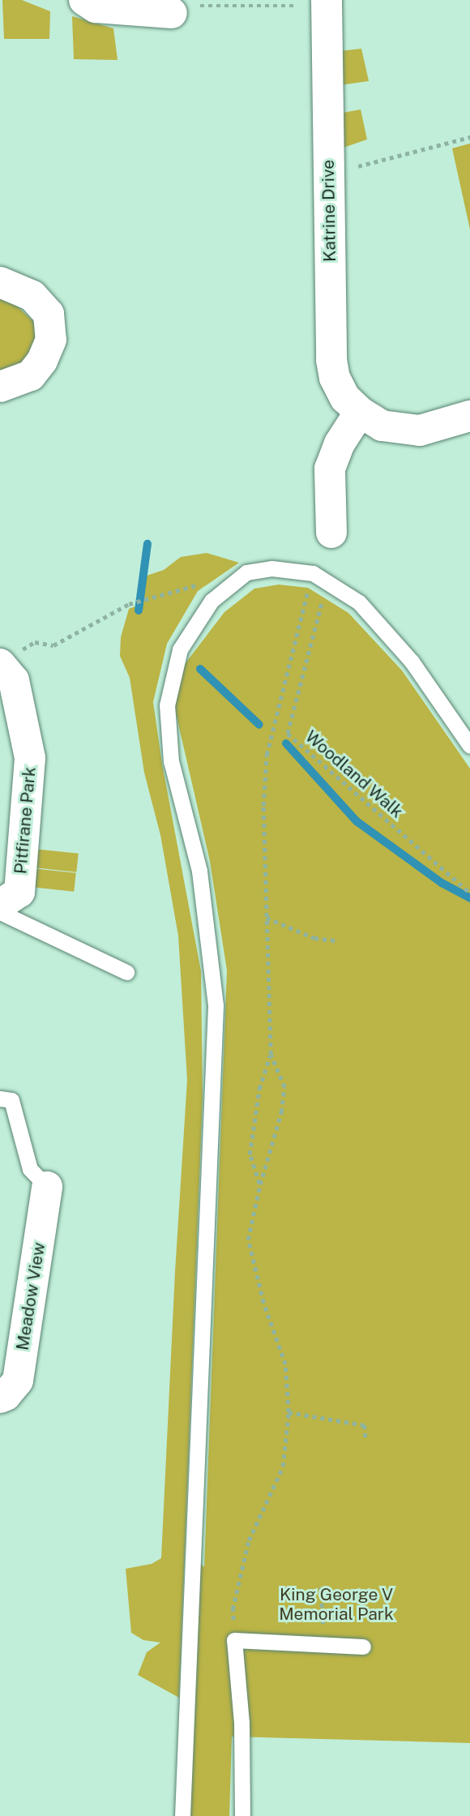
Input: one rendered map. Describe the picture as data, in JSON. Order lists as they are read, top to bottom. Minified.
{"streets":{"street":["Katrine Drive","Pitfirane Park","Meadow View"],"path":["Woodland Walk"]},"parks":["King George V Memorial Park"]}
